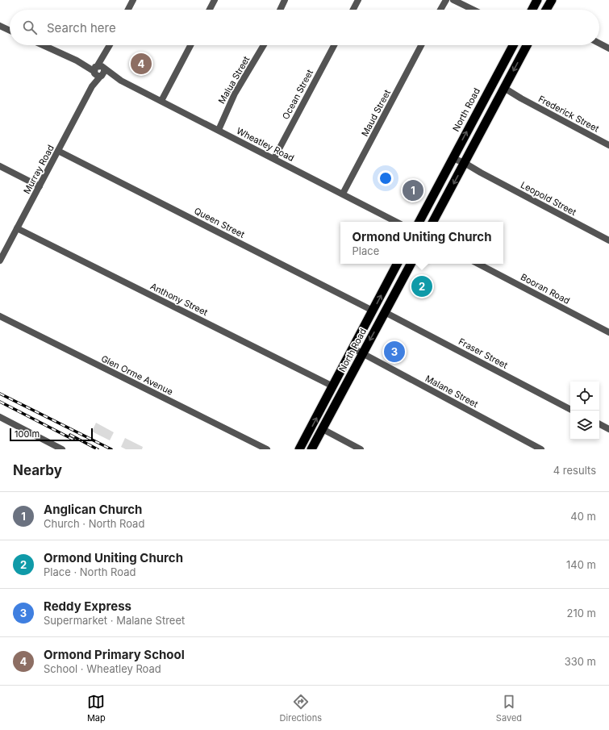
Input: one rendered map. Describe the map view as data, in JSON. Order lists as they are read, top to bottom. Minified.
{"streets":{"highway":["North Road"],"street":["Malua Street","Ocean Street","Maud Street","Frederick Street","Wheatley Road","Murray Road","Leopold Street","Queen Street","Booran Road","Anthony Street","Fraser Street","Glen Orme Avenue","Malane Street"]},"crossings":[["Malua Street","Wheatley Road"],["Ocean Street","Wheatley Road"],["North Road","Leopold Street"],["North Road","Queen Street"],["North Road","Anthony Street"],["North Road","Fraser Street"],["North Road","Malane Street"],["Maud Street","Wheatley Road"],["Wheatley Road","Murray Road"],["Murray Road","Queen Street"],["Murray Road","Anthony Street"]],"scale_bar":"100 m","page":{"search":"Search here","pins":["4","1","2","3"],"popup":["Ormond Uniting Church","Place"],"scale":"100 m","heading":["Nearby","4 results"],"list":[{"mark":"1","name":"Anglican Church","note":"Church · North Road","value":"40 m"},{"mark":"2","name":"Ormond Uniting Church","note":"Place · North Road","value":"140 m"},{"mark":"3","name":"Reddy Express","note":"Supermarket · Malane Street","value":"210 m"},{"mark":"4","name":"Ormond Primary School","note":"School · Wheatley Road","value":"330 m"}],"nav":["Map","Directions","Saved"]}}
